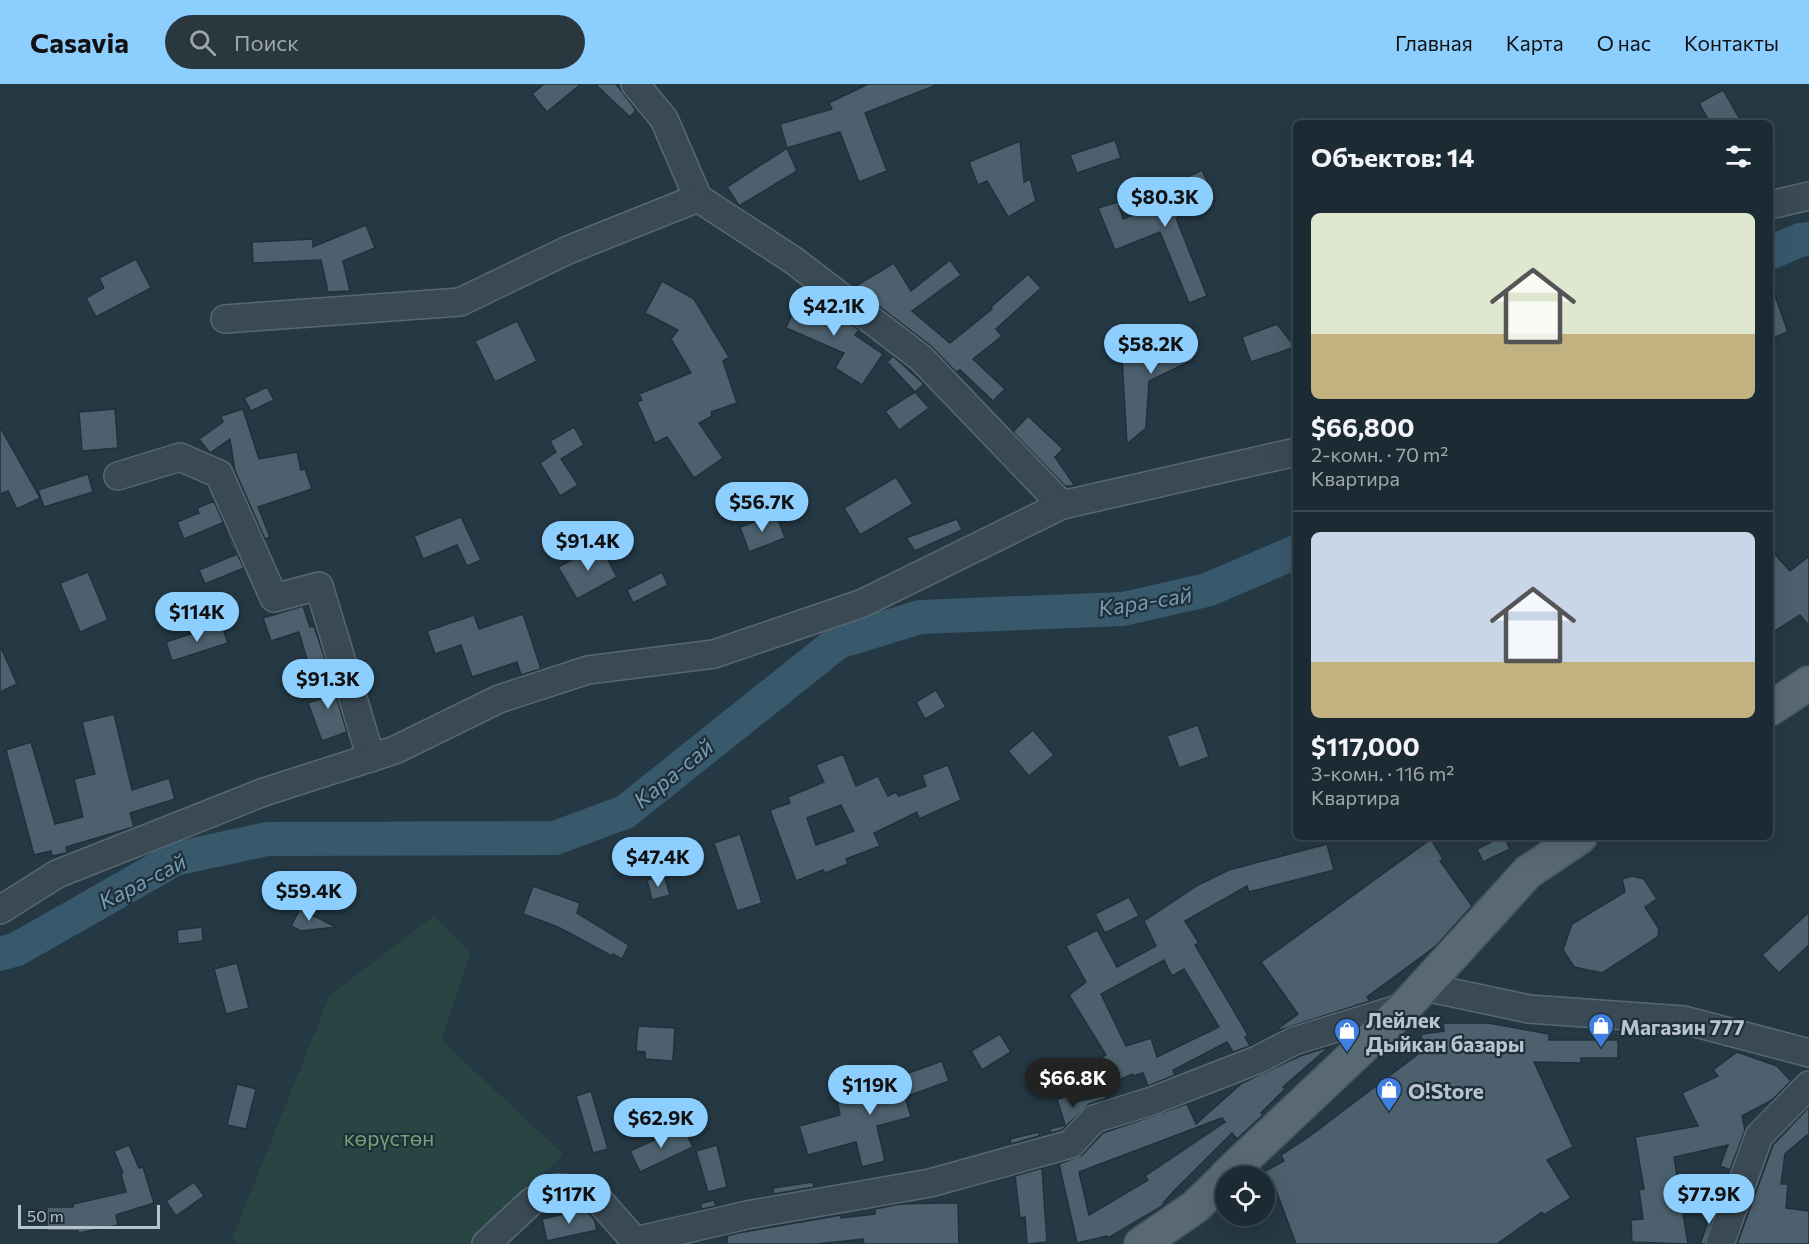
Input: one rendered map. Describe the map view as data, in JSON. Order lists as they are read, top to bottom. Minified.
{"water":["Кара-сай"],"parks":["көрүстөн"],"places":{"shop":["Магазин 777","Лейлек Дыйкан базары","O!Store"]},"scale_bar":"50 m","page":{"header":"Casavia","search":"Поиск","nav":["Главная","Карта","О нас","Контакты"],"heading":"Объектов: 14","price":["$80.3K","$42.1K","$58.2K","$56.7K","$91.4K","$114K","$91.3K","$47.4K","$59.4K","$66.8K","$119K","$62.9K","$117K","$77.9K"],"list":[{"name":"$66,800","note":"2-комн. · 70 m² · Квартира"},{"name":"$117,000","note":"3-комн. · 116 m² · Квартира"}],"scale":"50 m"}}
